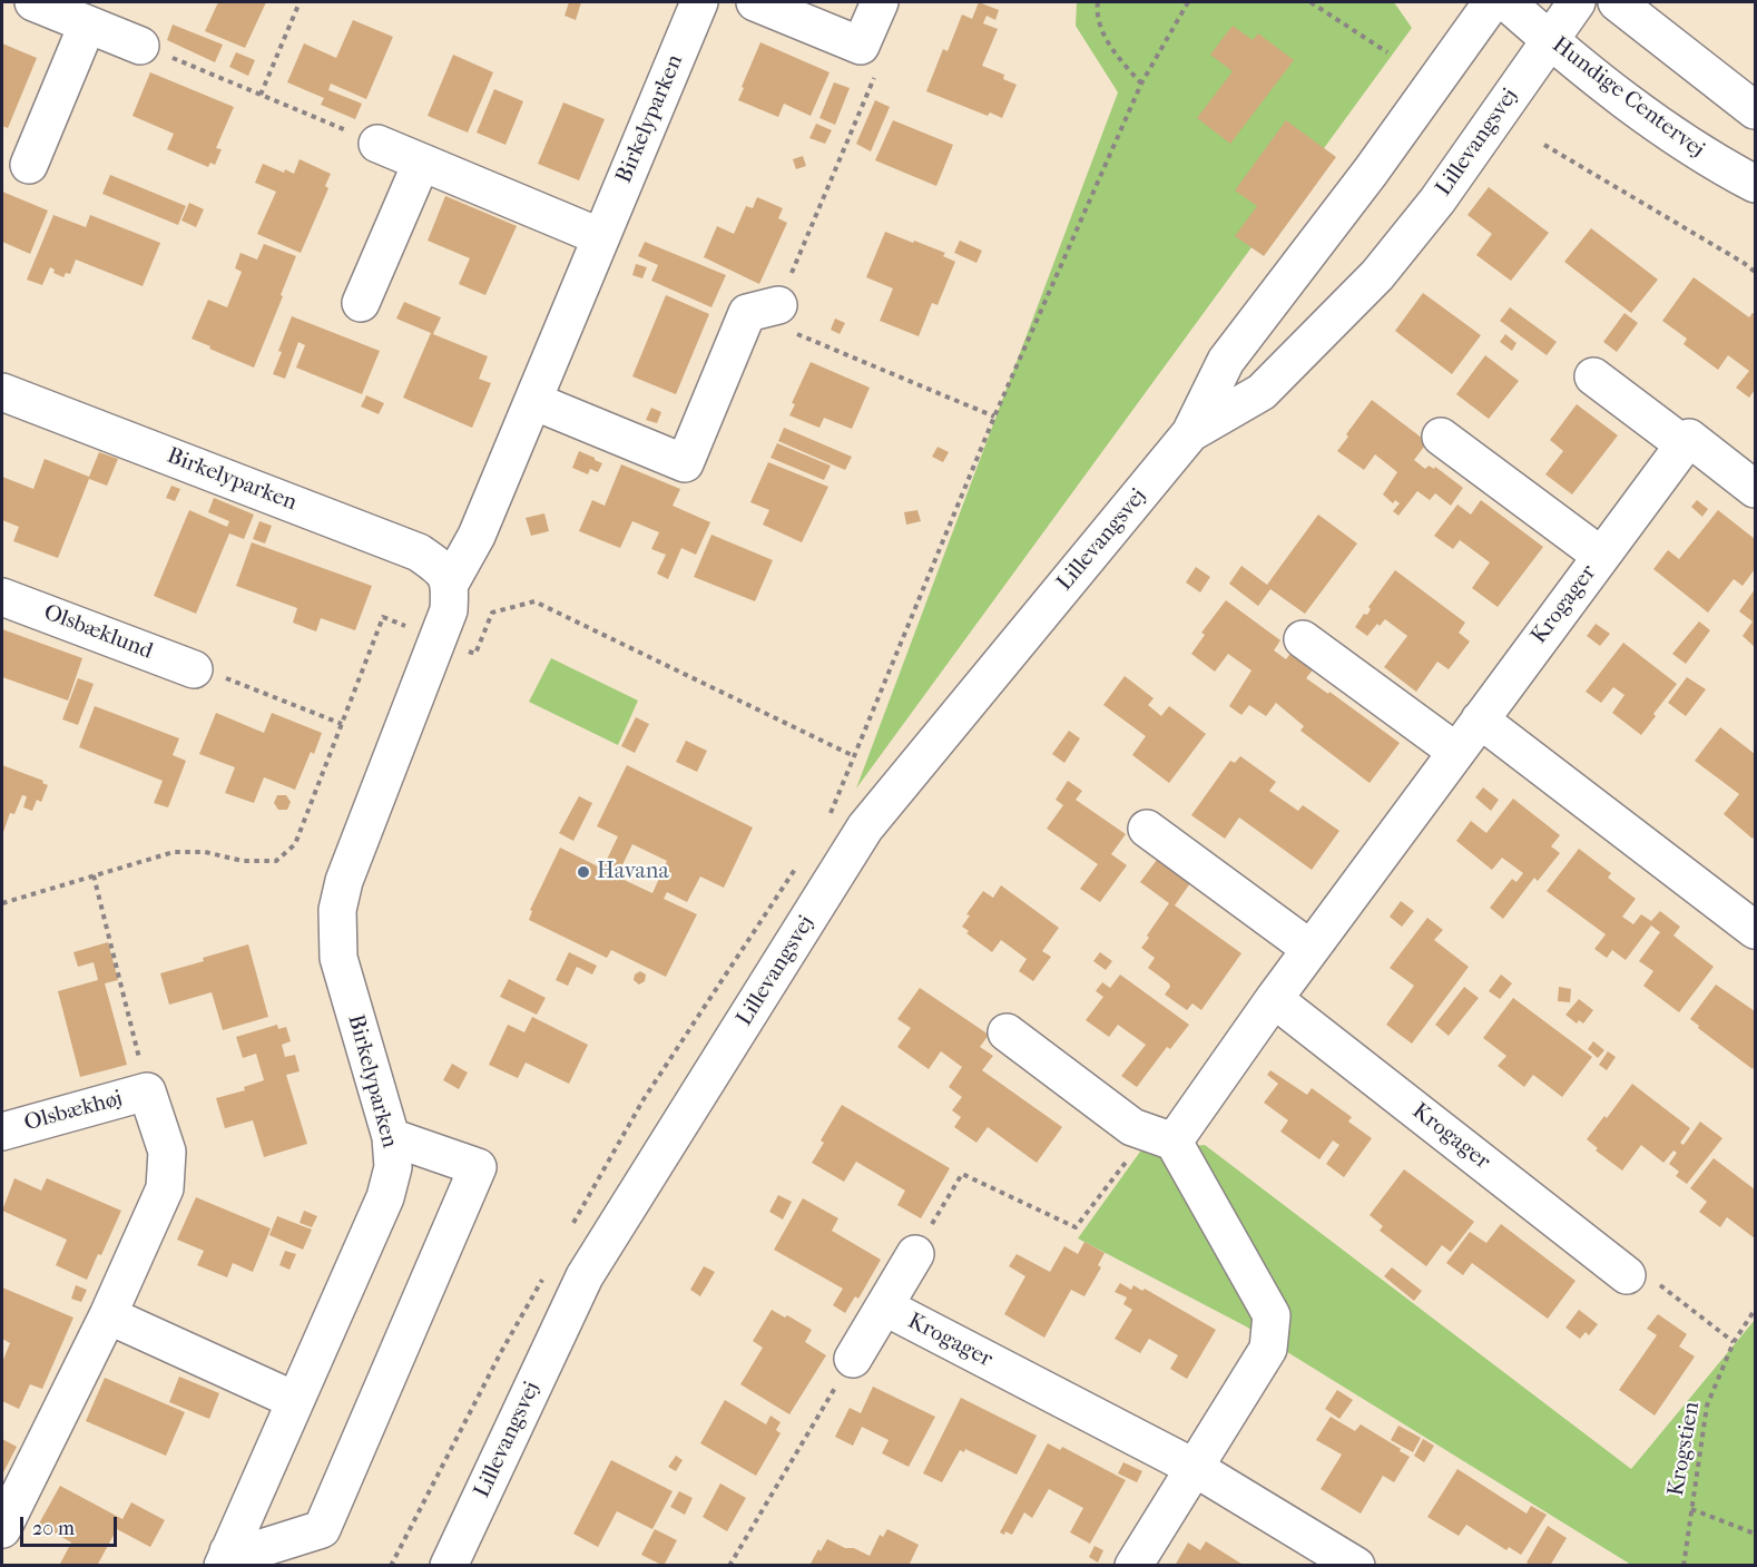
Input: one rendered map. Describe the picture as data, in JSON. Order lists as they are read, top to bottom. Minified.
{"streets":{"street":["Hundige Centervej","Birkelyparken","Lillevangsvej","Krogager","Olsbæklund","Olsbækhøj"],"path":["Krogstien"]},"crossings":[["Hundige Centervej","Lillevangsvej"]],"places":["Havana"],"scale_bar":"20 m"}
